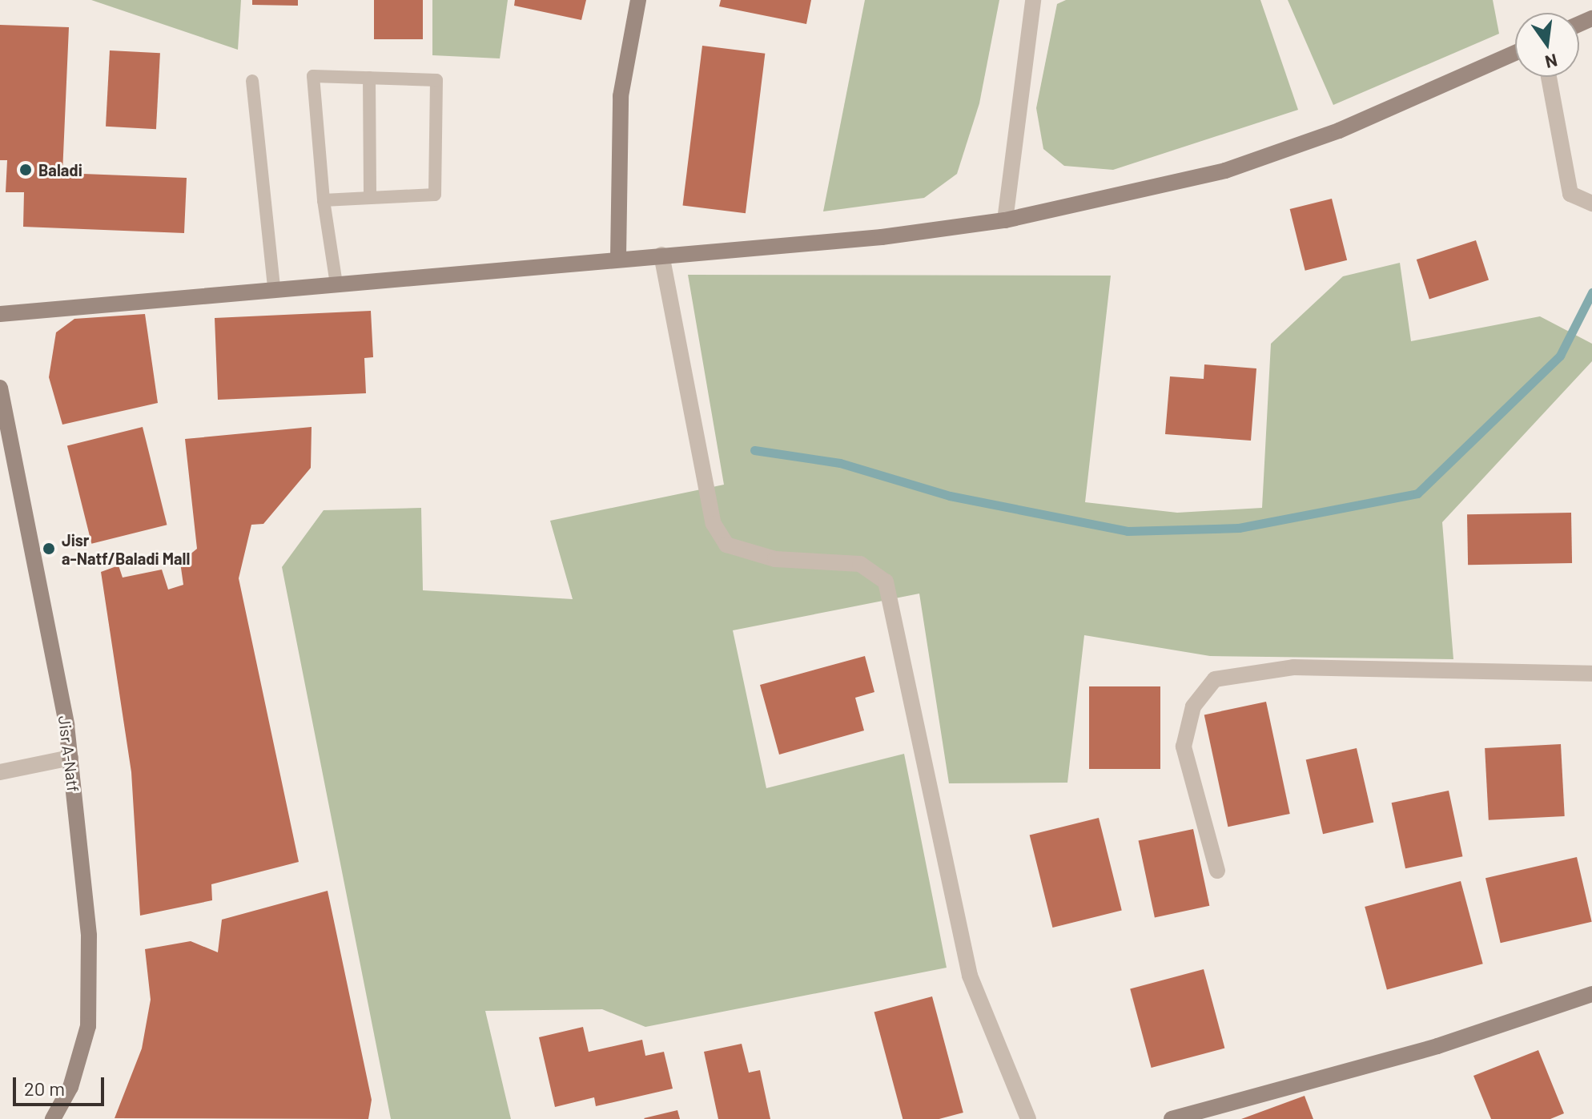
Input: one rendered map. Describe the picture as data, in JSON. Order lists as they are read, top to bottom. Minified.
{"streets":{"street":["Jisr A-Natf"]},"places":["Baladi","Jisr a-Natf/Baladi Mall"],"scale_bar":"20 m","north":"bottom"}
